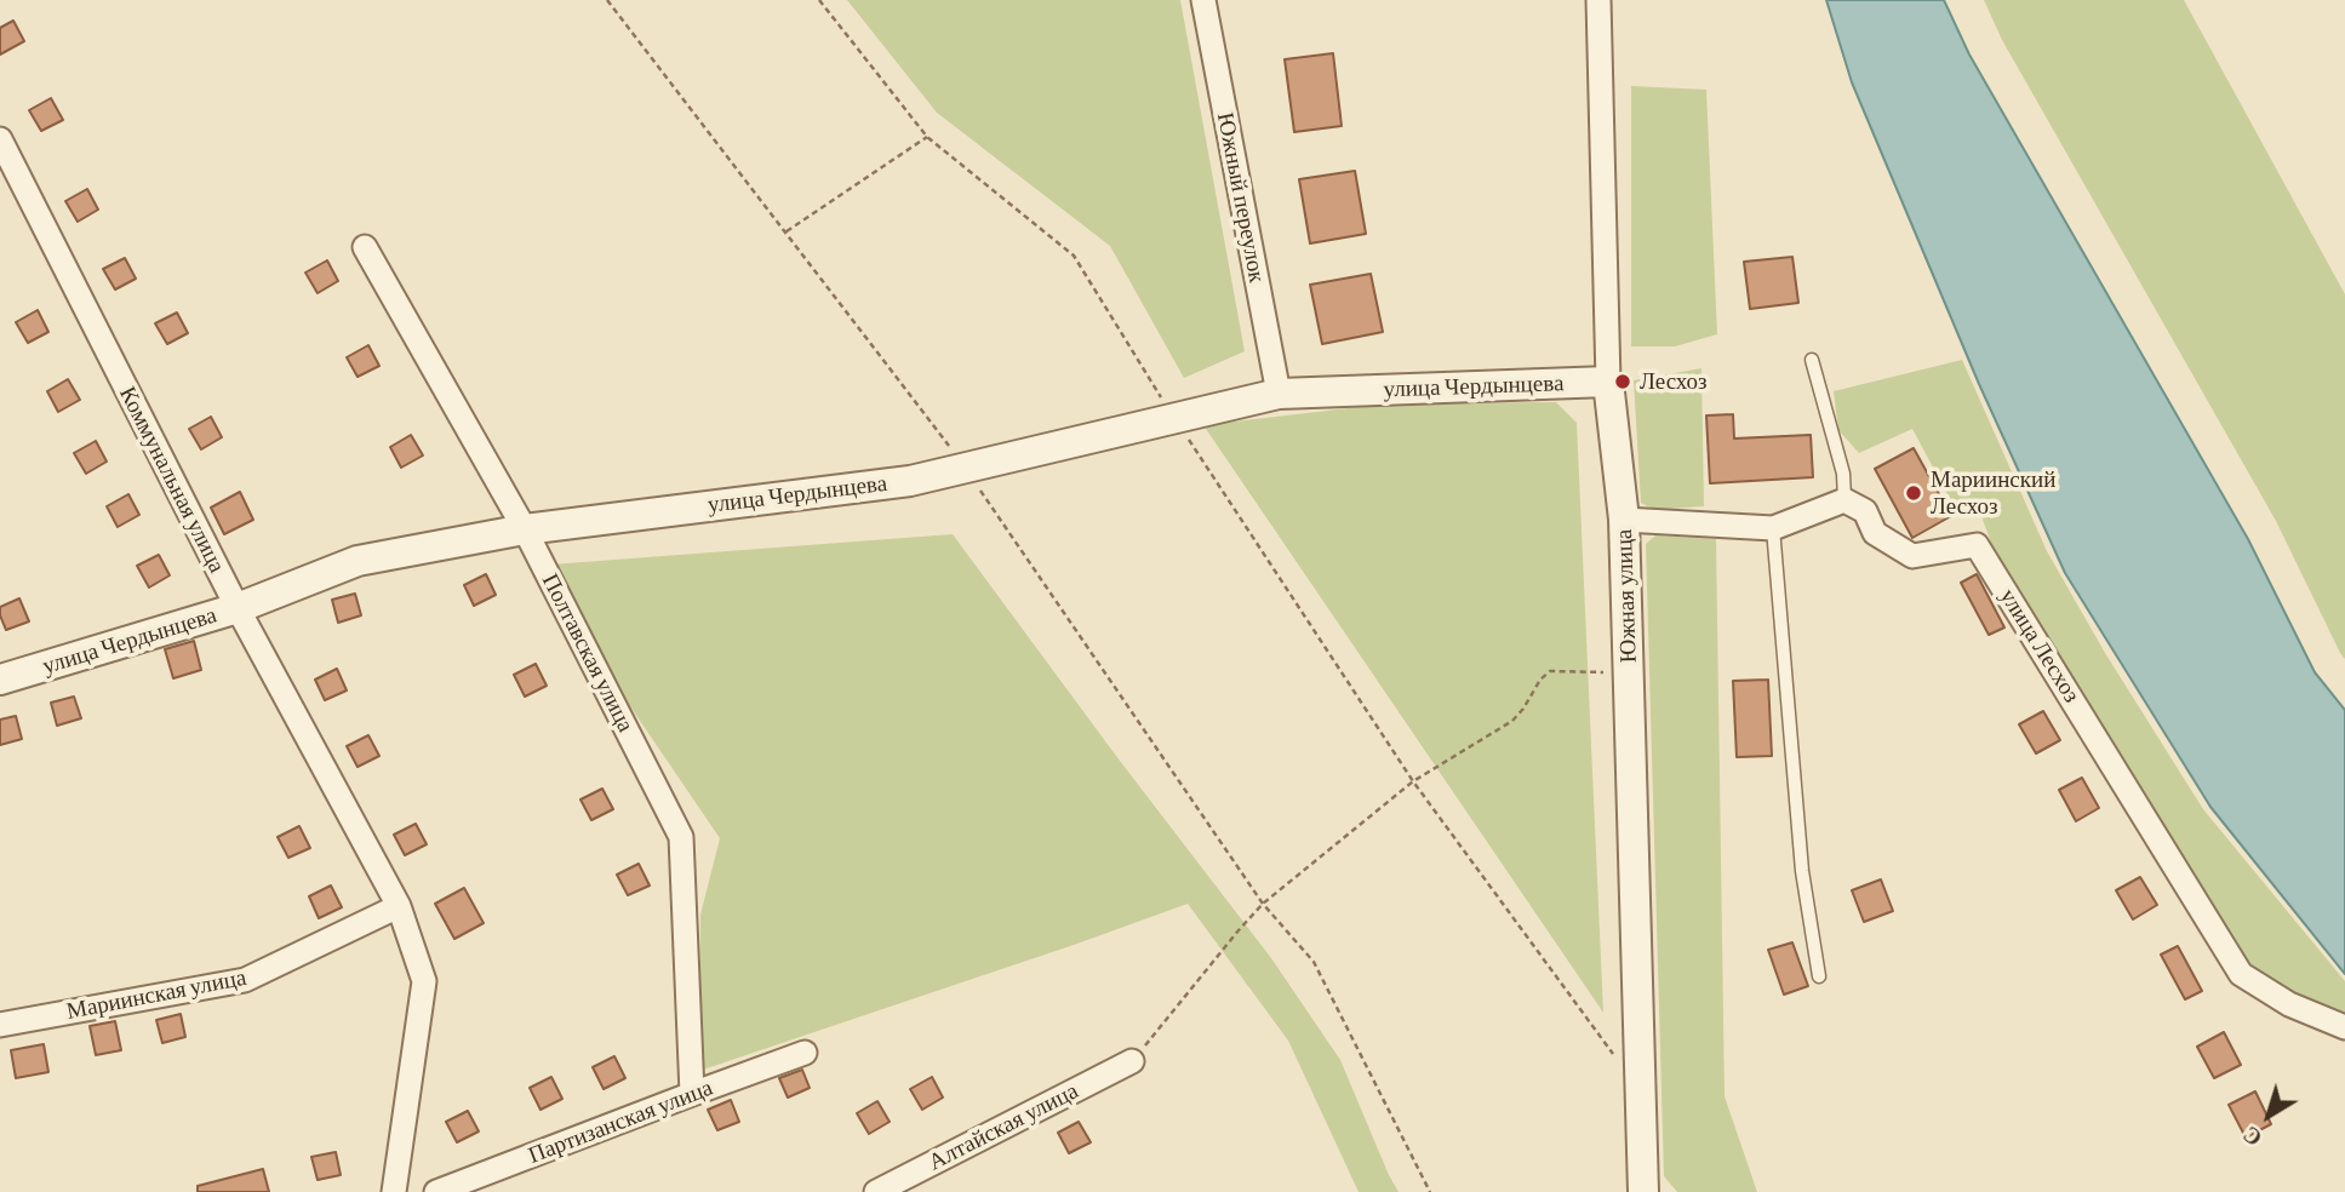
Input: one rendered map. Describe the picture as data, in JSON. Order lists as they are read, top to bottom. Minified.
{"streets":{"street":["Южный переулок","улица Чердынцева","Коммунальная улица","Южная улица","улица Лесхоз","Полтавская улица","Мариинская улица","Партизанская улица","Алтайская улица"]},"crossings":[["Южный переулок","улица Чердынцева"],["улица Чердынцева","Коммунальная улица"],["улица Чердынцева","Южная улица"],["улица Чердынцева","Полтавская улица"],["Коммунальная улица","Мариинская улица"],["Полтавская улица","Партизанская улица"]],"places":["Лесхоз","Мариинский Лесхоз"],"north":"bottom left"}
